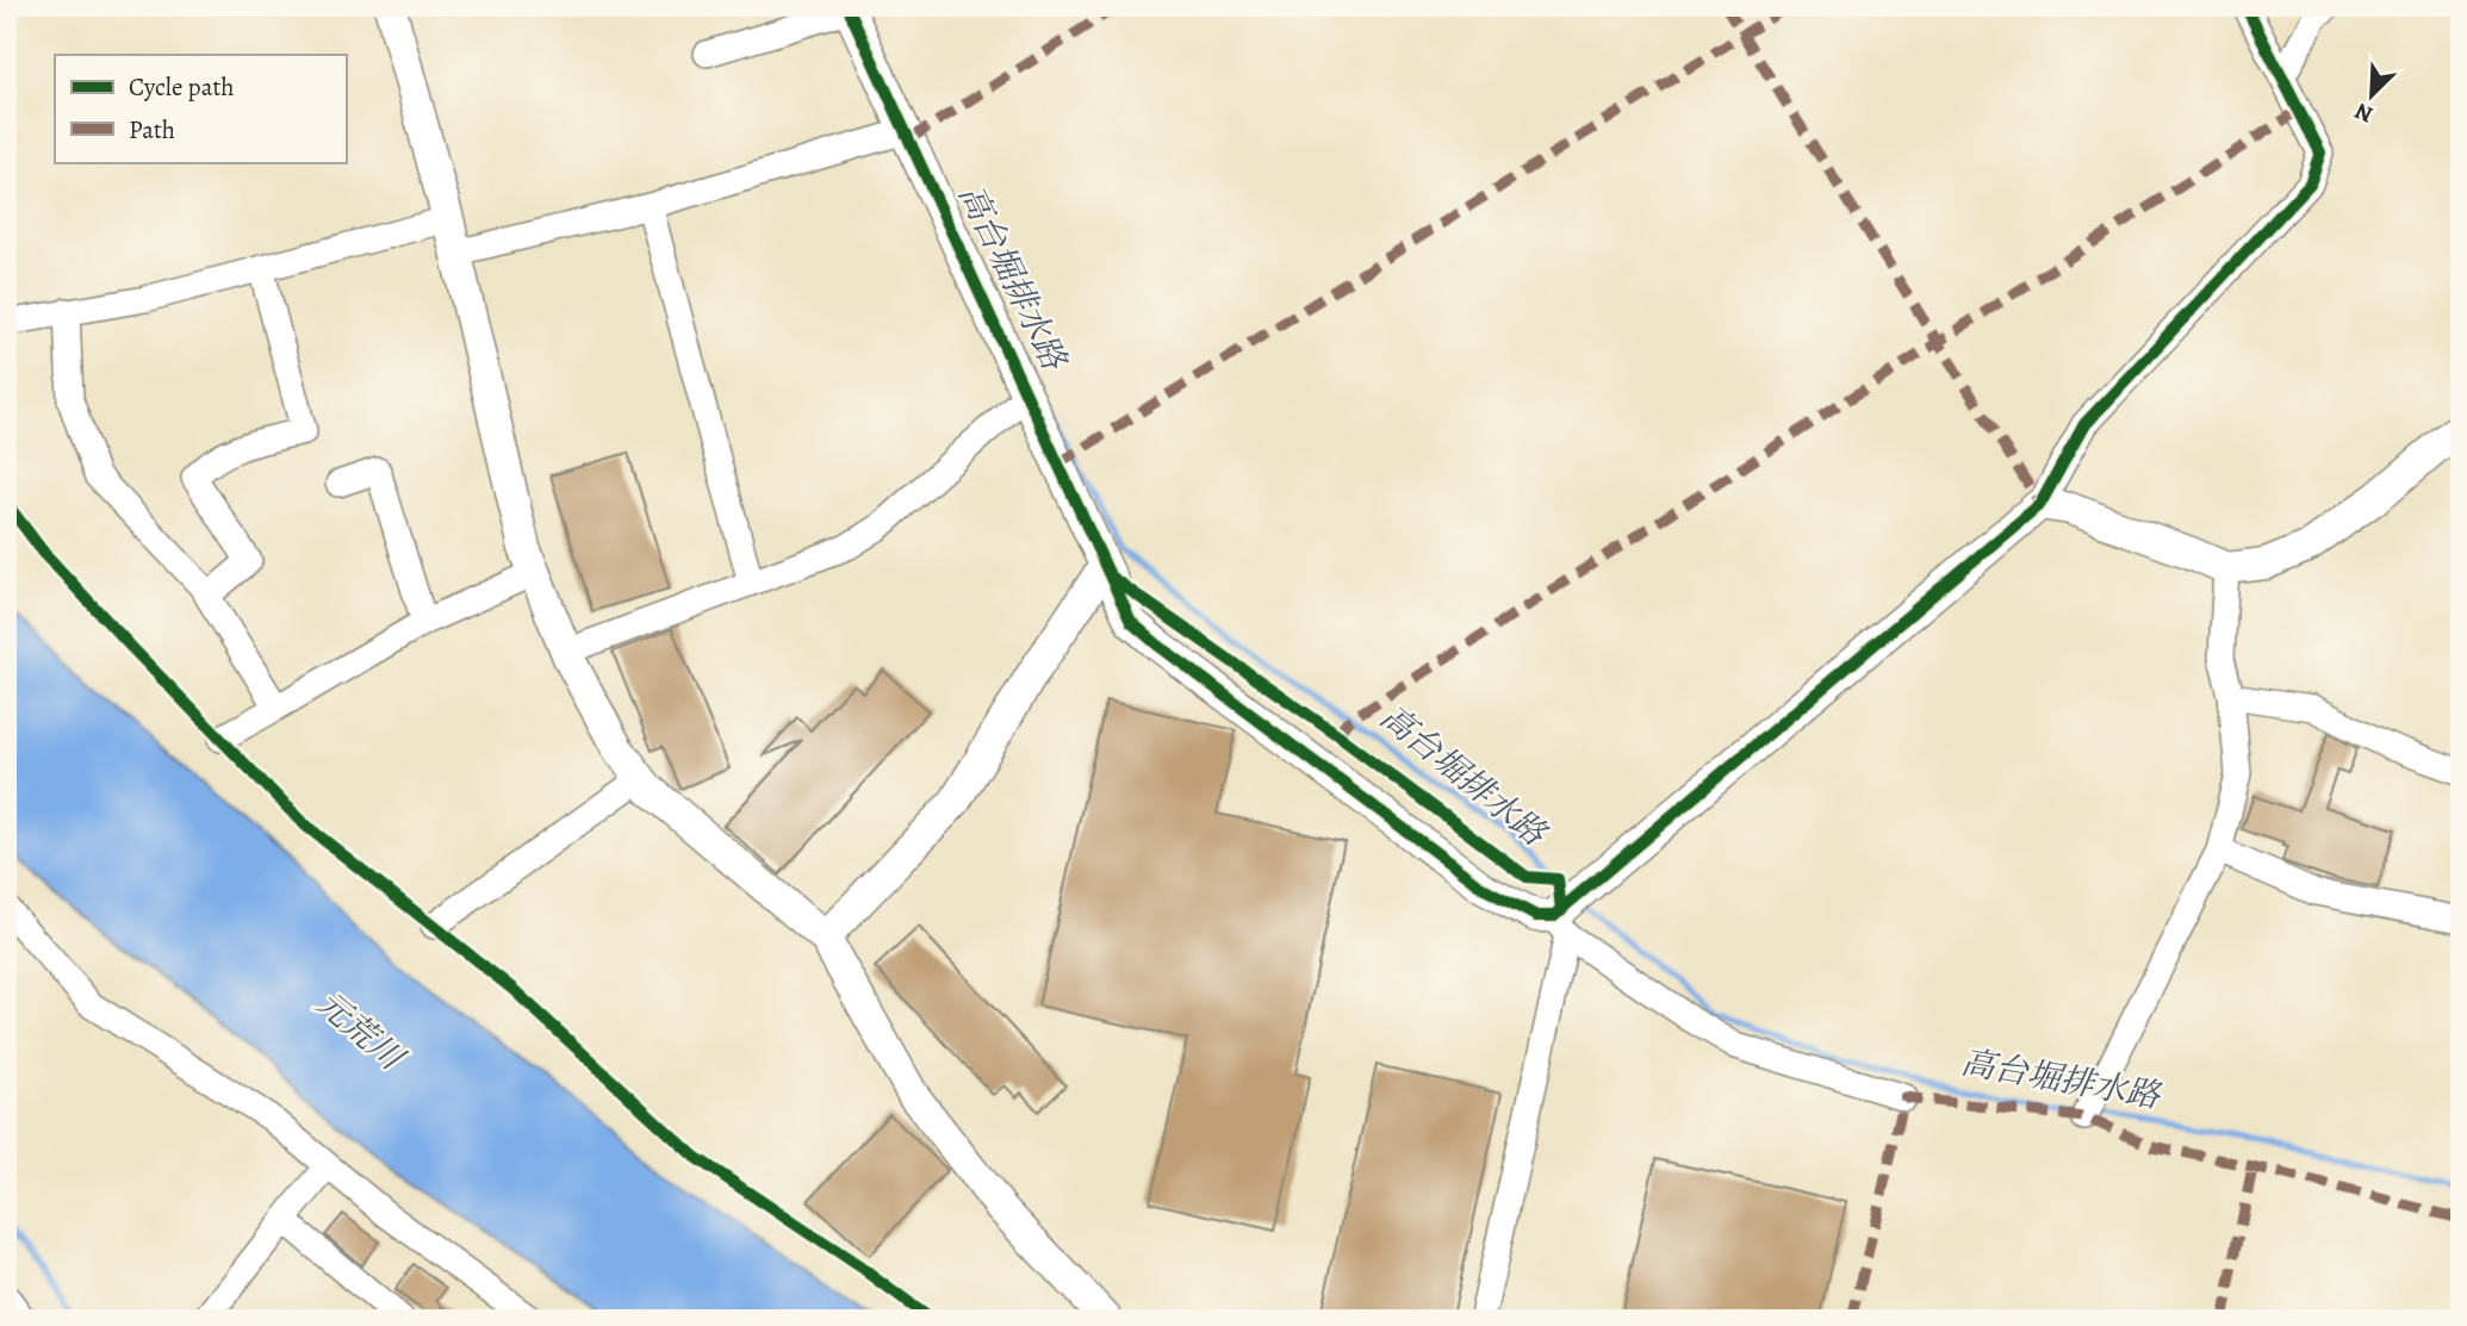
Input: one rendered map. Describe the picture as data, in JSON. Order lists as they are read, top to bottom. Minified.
{"water":["高台堀排水路","元荒川"],"legend":["Cycle path","Path"],"north":"bottom left"}
